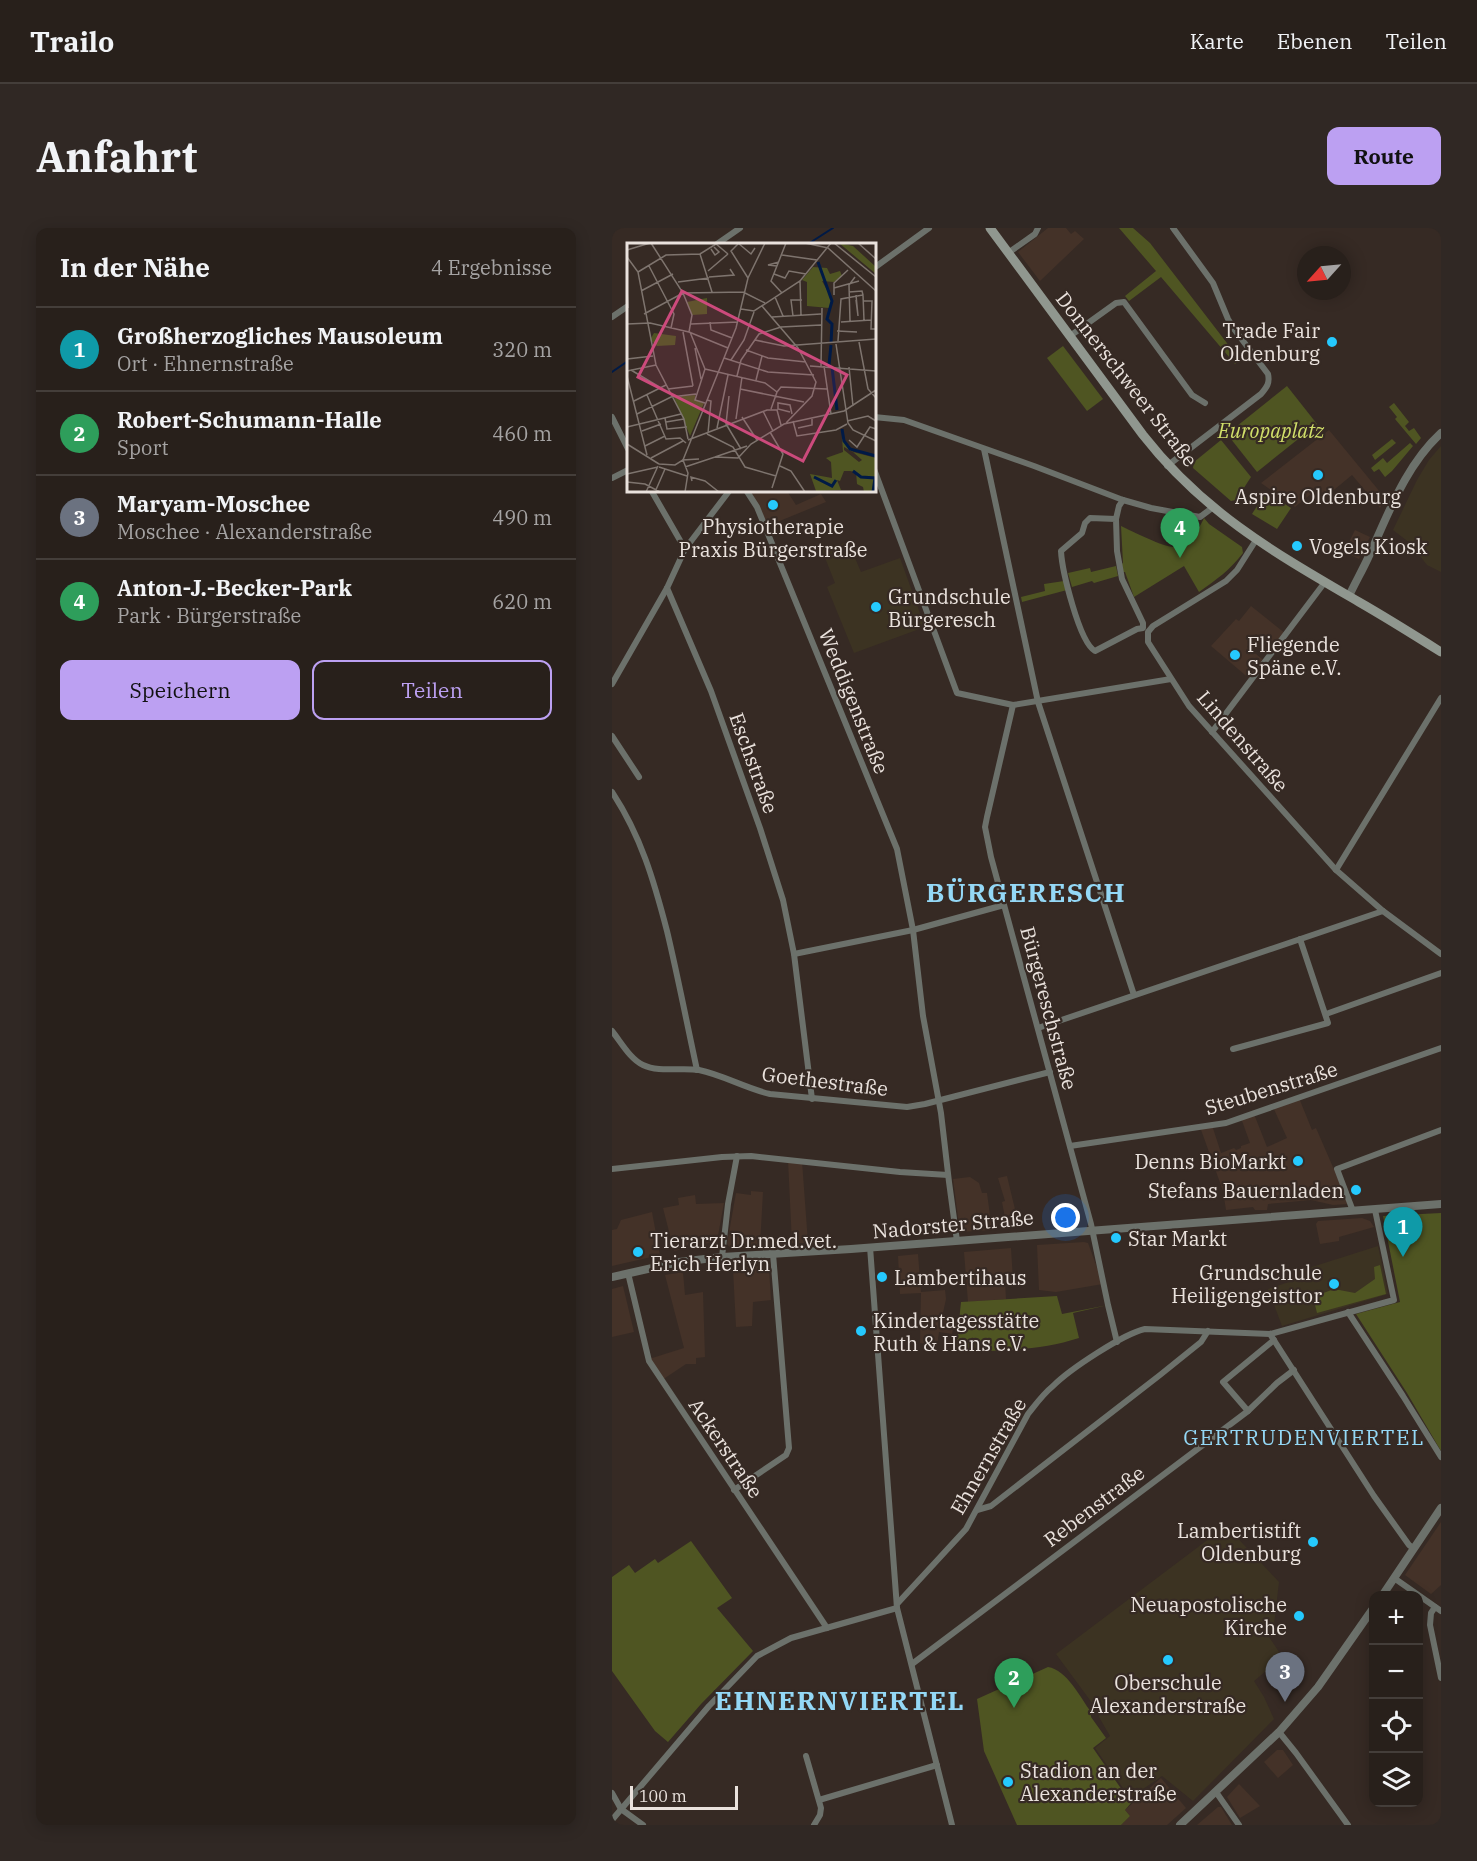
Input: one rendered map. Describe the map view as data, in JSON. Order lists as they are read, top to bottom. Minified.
{"streets":{"main road":["Donnerschweer Straße"],"street":["Weddigenstraße","Lindenstraße","Eschstraße","Bürgereschstraße","Goethestraße","Steubenstraße","Nadorster Straße","Ackerstraße","Ehnernstraße","Rebenstraße"]},"crossings":[["Weddigenstraße","Goethestraße"],["Weddigenstraße","Nadorster Straße"],["Eschstraße","Goethestraße"],["Bürgereschstraße","Goethestraße"],["Bürgereschstraße","Steubenstraße"],["Bürgereschstraße","Nadorster Straße"],["Bürgereschstraße","Ehnernstraße"],["Nadorster Straße","Ackerstraße"],["Nadorster Straße","Ehnernstraße"]],"districts":["BÜRGERESCH","GERTRUDENVIERTEL","EHNERNVIERTEL"],"parks":["Europaplatz"],"places":["Trade Fair Oldenburg","Aspire Oldenburg","Physiotherapie Praxis Bürgerstraße","Vogels Kiosk","Grundschule Bürgeresch","Fliegende Späne e.V.","Denns BioMarkt","Stefans Bauernladen","Star Markt","Tierarzt Dr.med.vet. Erich Herlyn","Lambertihaus","Grundschule Heiligengeisttor","Kindertagesstätte Ruth & Hans e.V.","Lambertistift Oldenburg","Neuapostolische Kirche","Oberschule Alexanderstraße","Stadion an der Alexanderstraße"],"scale_bar":"100 m","north":"bottom left","page":{"header":"Trailo","nav":["Karte","Ebenen","Teilen"],"buttons":["Route",["Speichern","Teilen"]],"title":"Anfahrt","heading":["In der Nähe","4 Ergebnisse"],"list":[{"mark":"1","name":"Großherzogliches Mausoleum","note":"Ort · Ehnernstraße","value":"320 m"},{"mark":"2","name":"Robert-Schumann-Halle","note":"Sport","value":"460 m"},{"mark":"3","name":"Maryam-Moschee","note":"Moschee · Alexanderstraße","value":"490 m"},{"mark":"4","name":"Anton-J.-Becker-Park","note":"Park · Bürgerstraße","value":"620 m"}],"pins":["4","1","3","2"],"map_buttons":["+","−"],"scale":"100 m"}}
